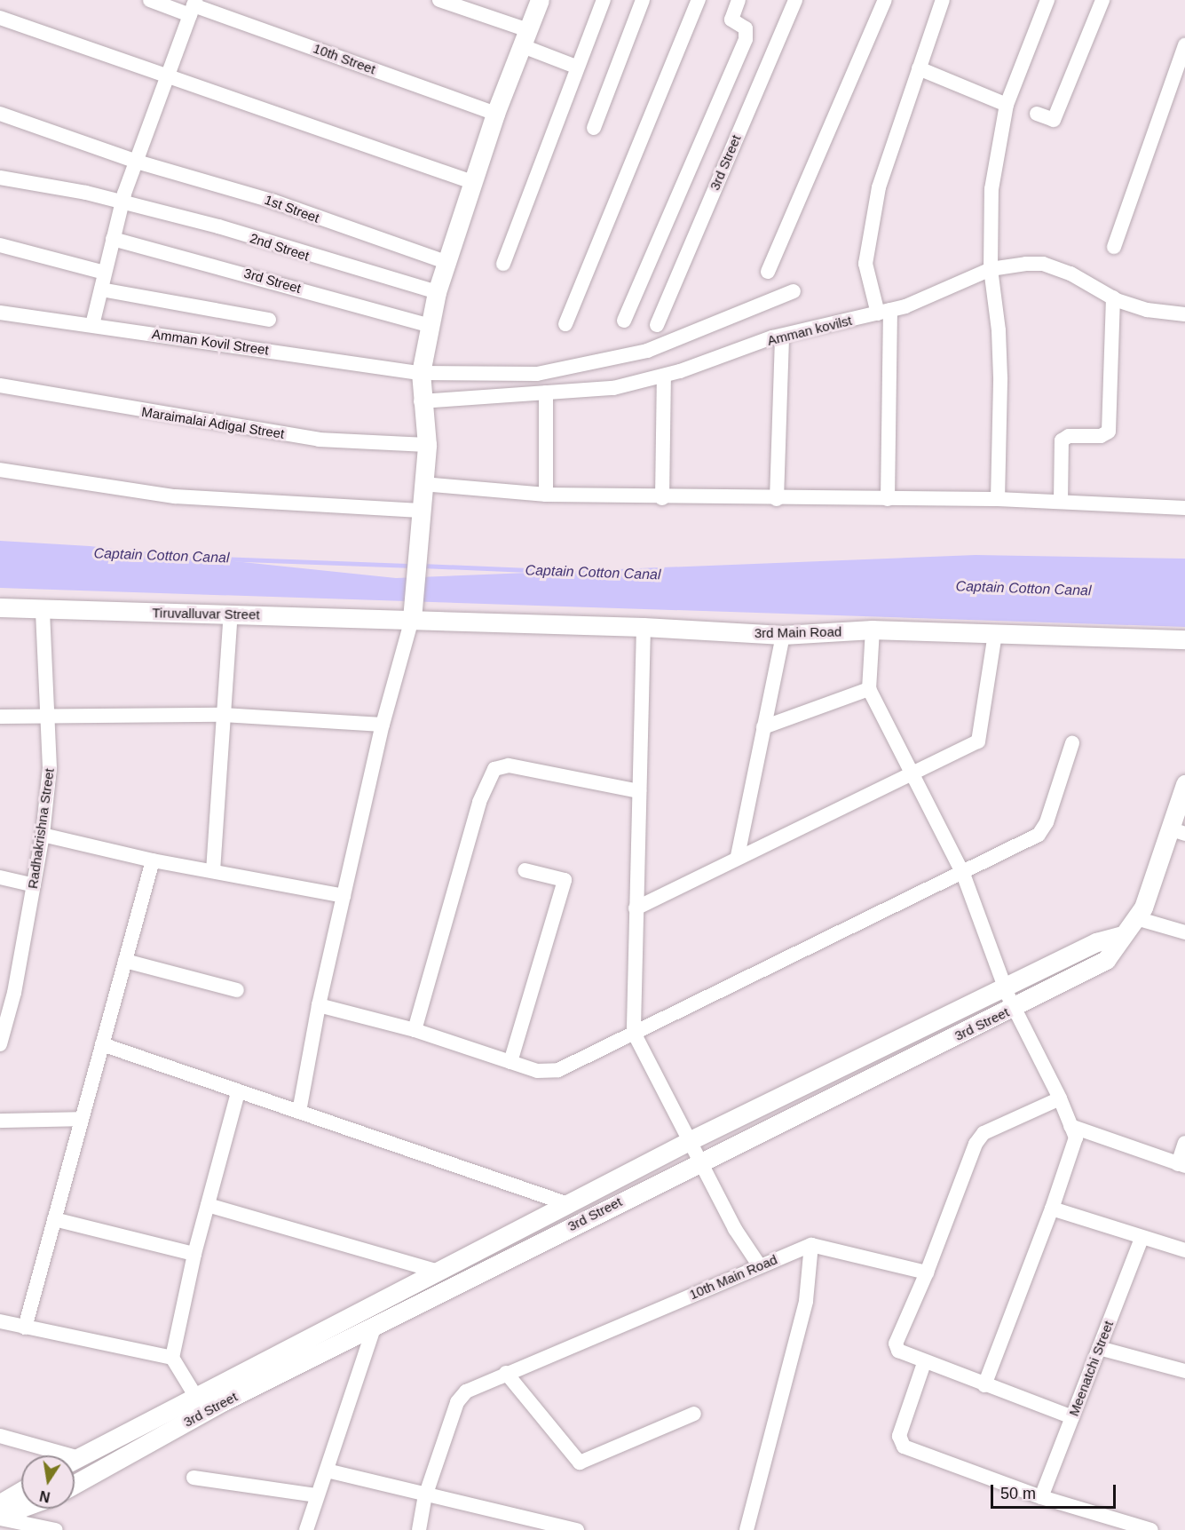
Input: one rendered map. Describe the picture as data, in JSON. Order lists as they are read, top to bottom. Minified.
{"streets":{"street":["10th Street","3rd Street","1st Street","2nd Street","Amman kovilst","Amman Kovil Street","Maraimalai Adigal Street","Tiruvalluvar Street","3rd Main Road","Radhakrishna Street","10th Main Road","Meenatchi Street"]},"crossings":[["Tiruvalluvar Street","3rd Main Road"],["Tiruvalluvar Street","Radhakrishna Street"]],"water":["Captain Cotton Canal"],"scale_bar":"50 m","north":"bottom"}
